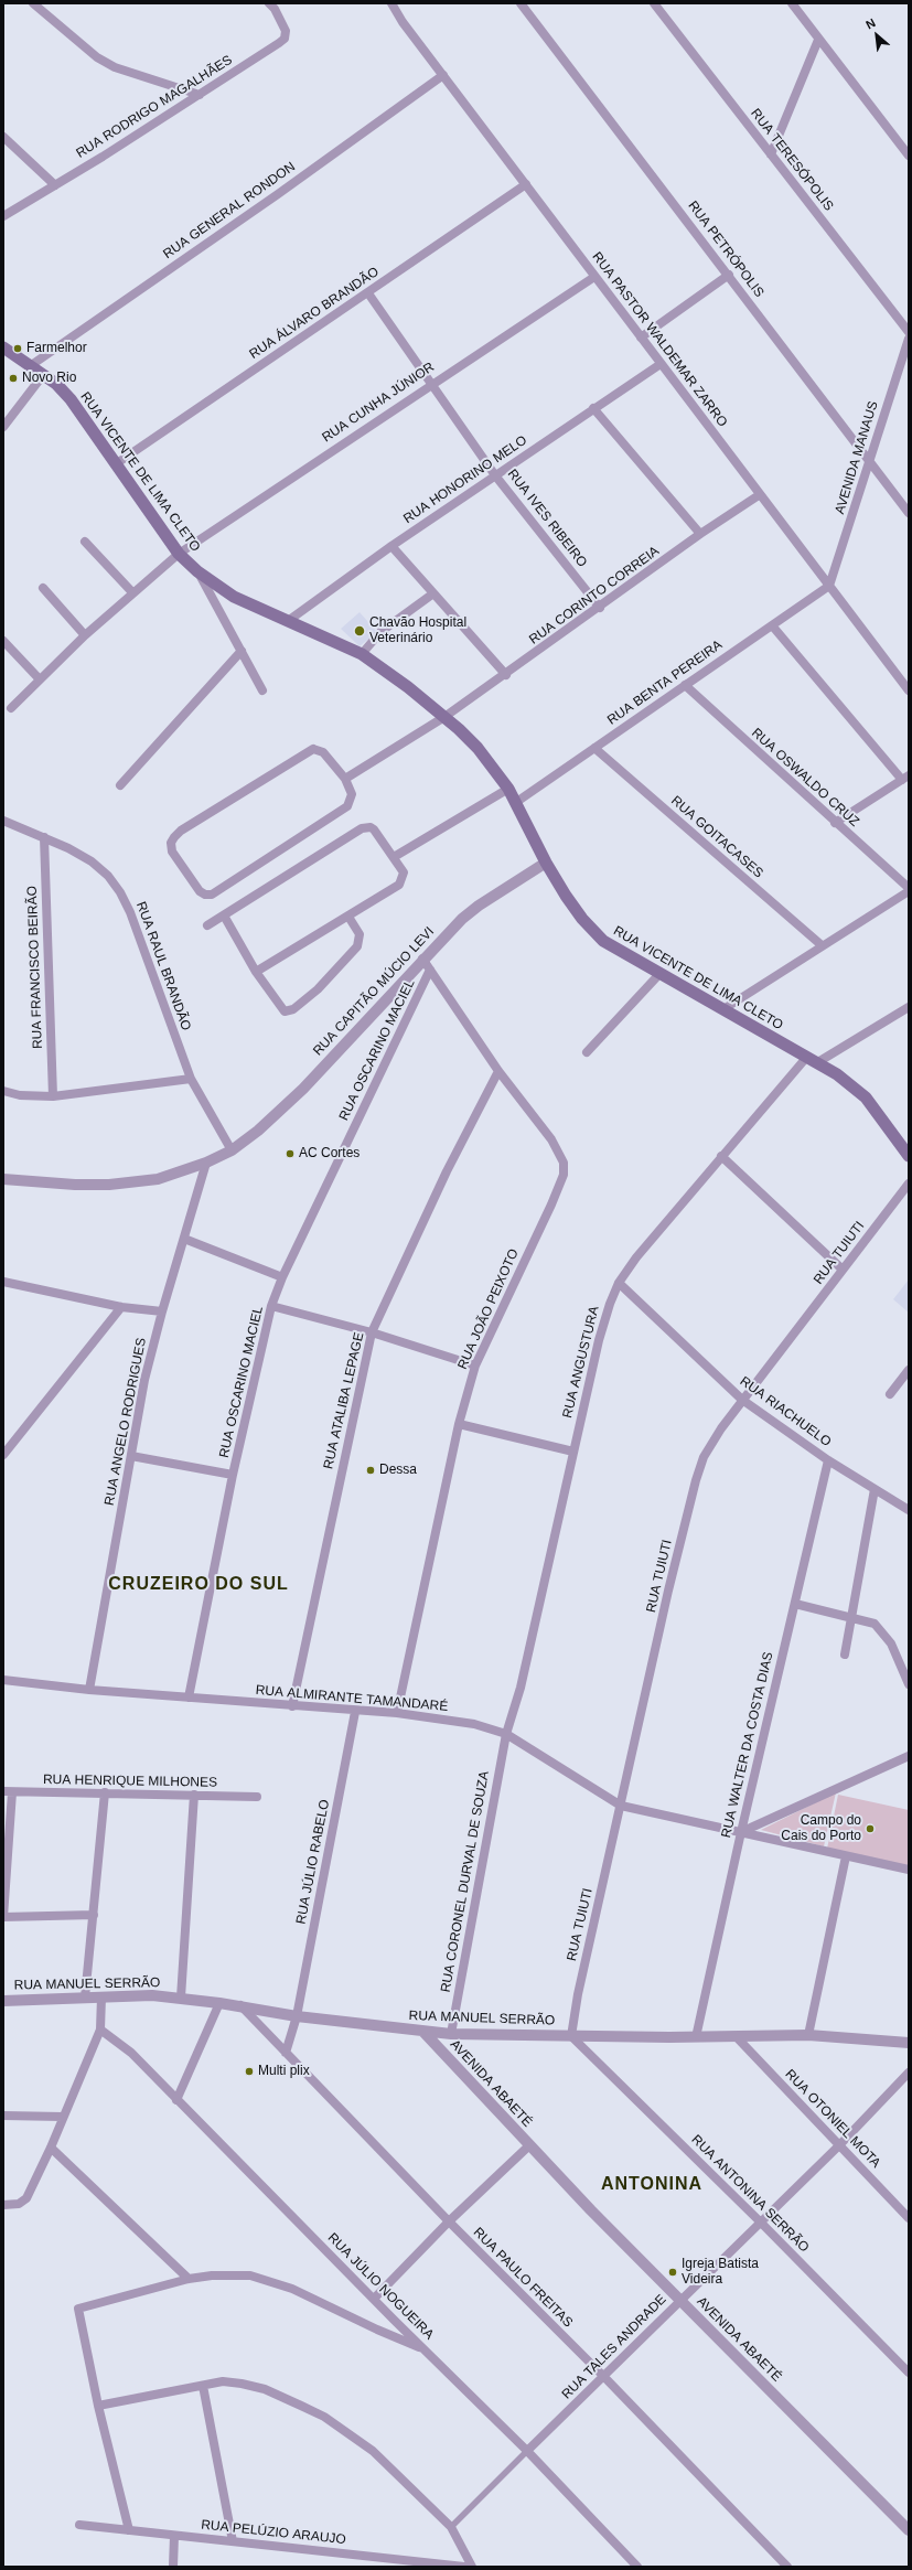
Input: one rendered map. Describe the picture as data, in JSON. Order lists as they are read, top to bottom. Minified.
{"streets":{"main road":["RUA VICENTE DE LIMA CLETO"],"street":["RUA RODRIGO MAGALHÃES","RUA TERESÓPOLIS","RUA GENERAL RONDON","RUA PETRÓPOLIS","RUA ÁLVARO BRANDÃO","RUA PASTOR WALDEMAR ZARRO","RUA CUNHA JÚNIOR","AVENIDA MANAUS","RUA HONORINO MELO","RUA IVES RIBEIRO","RUA CORINTO CORREIA","RUA BENTA PEREIRA","RUA OSWALDO CRUZ","RUA GOITACASES","RUA RAUL BRANDÃO","RUA FRANCISCO BEIRÃO","RUA CAPITÃO MÚCIO LEVI","RUA OSCARINO MACIEL","RUA TUIUTI","RUA JOÃO PEIXOTO","RUA ANGUSTURA","RUA ATALIBA LEPAGE","RUA RIACHUELO","RUA ANGELO RODRIGUES","RUA ALMIRANTE TAMANDARÉ","RUA WALTER DA COSTA DIAS","RUA HENRIQUE MILHONES","RUA JÚLIO RABELO","RUA CORONEL DURVAL DE SOUZA","RUA MANUEL SERRÃO","AVENIDA ABAETÉ","RUA OTONIEL MOTA","RUA ANTONINA SERRÃO","RUA PAULO FREITAS","RUA JÚLIO NOGUEIRA","RUA TALES ANDRADE","RUA PELÚZIO ARAUJO"]},"crossings":[["RUA GENERAL RONDON","RUA PASTOR WALDEMAR ZARRO"],["RUA GENERAL RONDON","RUA VICENTE DE LIMA CLETO"],["RUA PETRÓPOLIS","AVENIDA MANAUS"],["RUA ÁLVARO BRANDÃO","RUA PASTOR WALDEMAR ZARRO"],["RUA ÁLVARO BRANDÃO","RUA VICENTE DE LIMA CLETO"],["RUA ÁLVARO BRANDÃO","RUA IVES RIBEIRO"],["RUA PASTOR WALDEMAR ZARRO","RUA CUNHA JÚNIOR"],["RUA PASTOR WALDEMAR ZARRO","AVENIDA MANAUS"],["RUA PASTOR WALDEMAR ZARRO","RUA HONORINO MELO"],["RUA PASTOR WALDEMAR ZARRO","RUA CORINTO CORREIA"],["RUA PASTOR WALDEMAR ZARRO","RUA BENTA PEREIRA"],["RUA CUNHA JÚNIOR","RUA VICENTE DE LIMA CLETO"],["RUA CUNHA JÚNIOR","RUA IVES RIBEIRO"],["AVENIDA MANAUS","RUA BENTA PEREIRA"],["RUA VICENTE DE LIMA CLETO","RUA HONORINO MELO"],["RUA VICENTE DE LIMA CLETO","RUA CORINTO CORREIA"],["RUA VICENTE DE LIMA CLETO","RUA BENTA PEREIRA"],["RUA VICENTE DE LIMA CLETO","RUA CAPITÃO MÚCIO LEVI"],["RUA VICENTE DE LIMA CLETO","RUA ANGUSTURA"],["RUA HONORINO MELO","RUA IVES RIBEIRO"],["RUA IVES RIBEIRO","RUA CORINTO CORREIA"],["RUA BENTA PEREIRA","RUA OSWALDO CRUZ"],["RUA BENTA PEREIRA","RUA GOITACASES"],["RUA RAUL BRANDÃO","RUA FRANCISCO BEIRÃO"],["RUA RAUL BRANDÃO","RUA CAPITÃO MÚCIO LEVI"],["RUA CAPITÃO MÚCIO LEVI","RUA JOÃO PEIXOTO"],["RUA CAPITÃO MÚCIO LEVI","RUA ANGELO RODRIGUES"],["RUA OSCARINO MACIEL","RUA JOÃO PEIXOTO"],["RUA OSCARINO MACIEL","RUA ALMIRANTE TAMANDARÉ"],["RUA TUIUTI","RUA RIACHUELO"],["RUA TUIUTI","RUA ALMIRANTE TAMANDARÉ"],["RUA TUIUTI","RUA MANUEL SERRÃO"],["RUA TUIUTI","RUA ANTONINA SERRÃO"],["RUA JOÃO PEIXOTO","RUA ATALIBA LEPAGE"],["RUA JOÃO PEIXOTO","RUA ALMIRANTE TAMANDARÉ"],["RUA ANGUSTURA","RUA RIACHUELO"],["RUA ANGUSTURA","RUA ALMIRANTE TAMANDARÉ"],["RUA ANGUSTURA","RUA CORONEL DURVAL DE SOUZA"],["RUA ATALIBA LEPAGE","RUA ALMIRANTE TAMANDARÉ"],["RUA RIACHUELO","RUA WALTER DA COSTA DIAS"],["RUA ANGELO RODRIGUES","RUA ALMIRANTE TAMANDARÉ"],["RUA ALMIRANTE TAMANDARÉ","RUA WALTER DA COSTA DIAS"],["RUA ALMIRANTE TAMANDARÉ","RUA JÚLIO RABELO"],["RUA ALMIRANTE TAMANDARÉ","RUA CORONEL DURVAL DE SOUZA"],["RUA WALTER DA COSTA DIAS","RUA MANUEL SERRÃO"],["RUA JÚLIO RABELO","RUA MANUEL SERRÃO"],["RUA JÚLIO RABELO","RUA PAULO FREITAS"],["RUA CORONEL DURVAL DE SOUZA","RUA MANUEL SERRÃO"],["RUA MANUEL SERRÃO","AVENIDA ABAETÉ"],["RUA MANUEL SERRÃO","RUA OTONIEL MOTA"],["RUA MANUEL SERRÃO","RUA ANTONINA SERRÃO"],["RUA MANUEL SERRÃO","RUA PAULO FREITAS"],["AVENIDA ABAETÉ","RUA TALES ANDRADE"],["RUA OTONIEL MOTA","RUA TALES ANDRADE"],["RUA ANTONINA SERRÃO","RUA TALES ANDRADE"],["RUA PAULO FREITAS","RUA TALES ANDRADE"],["RUA JÚLIO NOGUEIRA","RUA TALES ANDRADE"]],"districts":["CRUZEIRO DO SUL","ANTONINA"],"places":["Farmelhor","Novo Rio","Chavão Hospital Veterinário","AC Cortes","Dessa","Campo do Cais do Porto","Multi plix","Igreja Batista Videira"],"north":"top left"}
